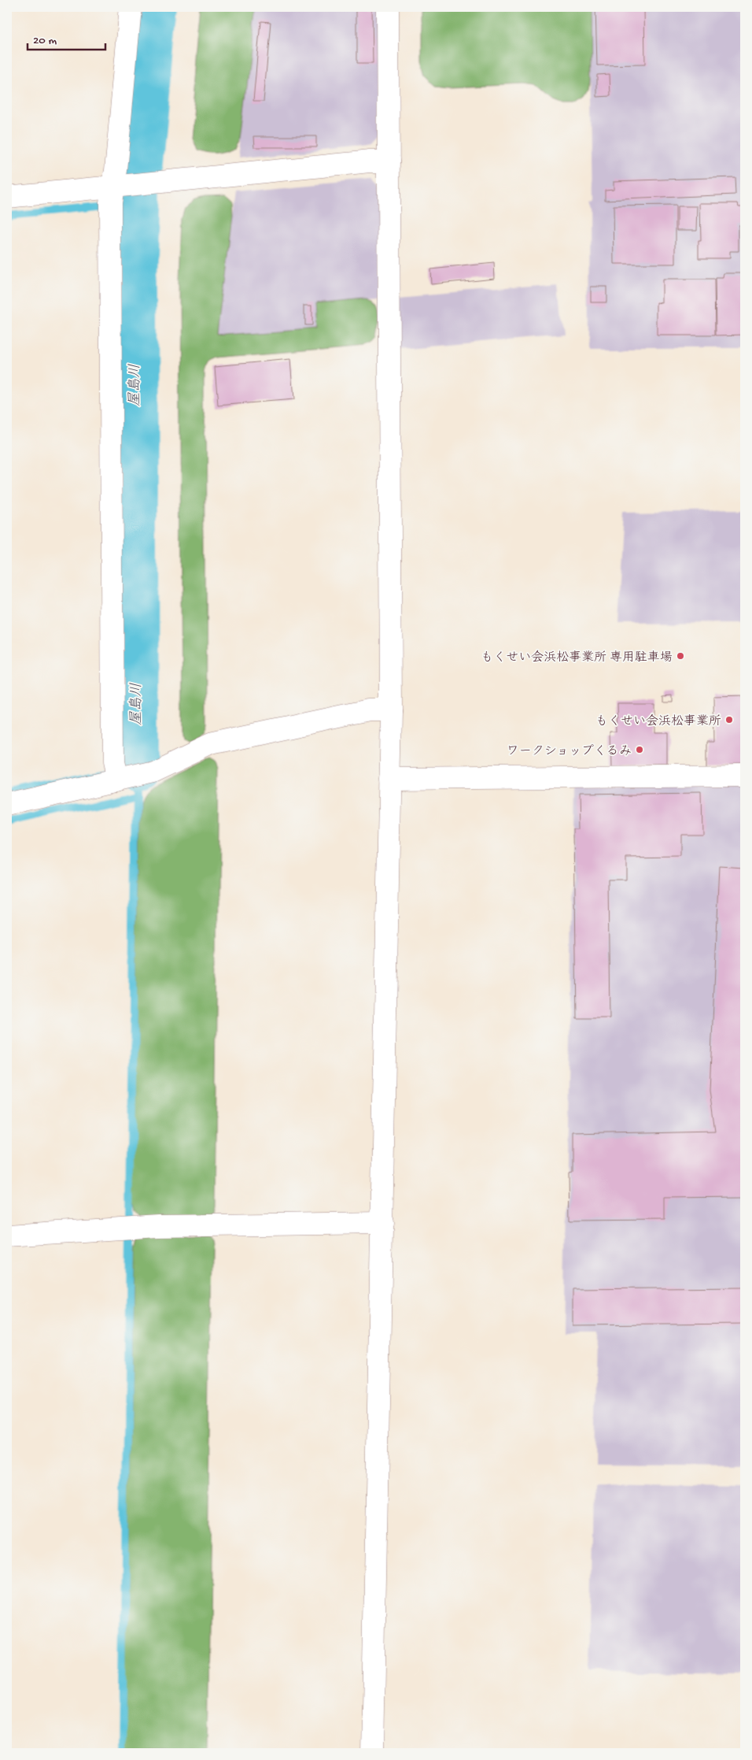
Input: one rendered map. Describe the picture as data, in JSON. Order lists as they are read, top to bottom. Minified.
{"water":["屋島川"],"places":["もくせい会浜松事業所 専用駐車場","もくせい会浜松事業所","ワークショップくるみ"],"scale_bar":"20 m"}
